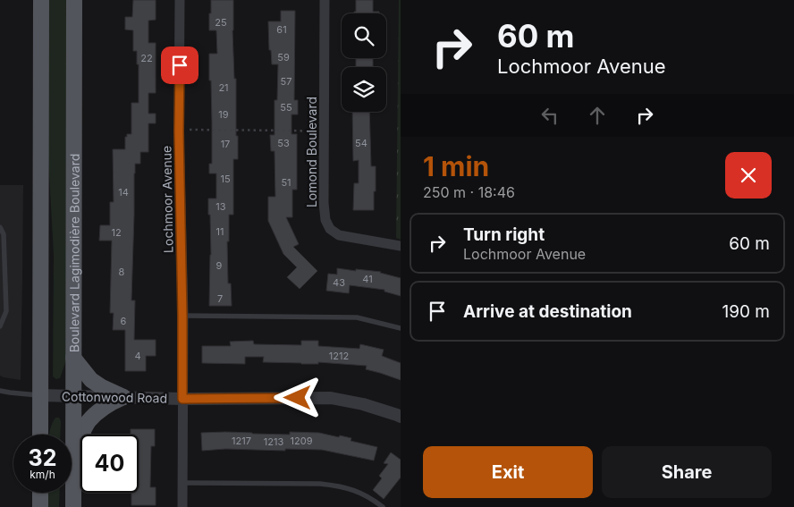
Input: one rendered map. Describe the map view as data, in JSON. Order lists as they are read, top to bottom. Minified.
{"streets":{"main road":["Boulevard Lagimodière Boulevard"],"street":["Lomond Boulevard","Lochmoor Avenue","Cottonwood Road"]},"crossings":[["Lochmoor Avenue","Cottonwood Road"],["Boulevard Lagimodière Boulevard","Cottonwood Road"]],"house_numbers":["25","61","59","22","57","21","55","19","53","54","17","15","51","14","13","11","12","9","8","41","43","7","6","4","1212","1217","1209","1213"],"page":{"turn":["60 m","Lochmoor Avenue"],"heading":["1 min","250 m · 18:46"],"list":[{"name":"Turn right","note":"Lochmoor Avenue","value":"60 m"},{"name":"Arrive at destination","value":"190 m"}],"speed":"32 km/h","limit":"40","buttons":["Exit","Share"]}}
